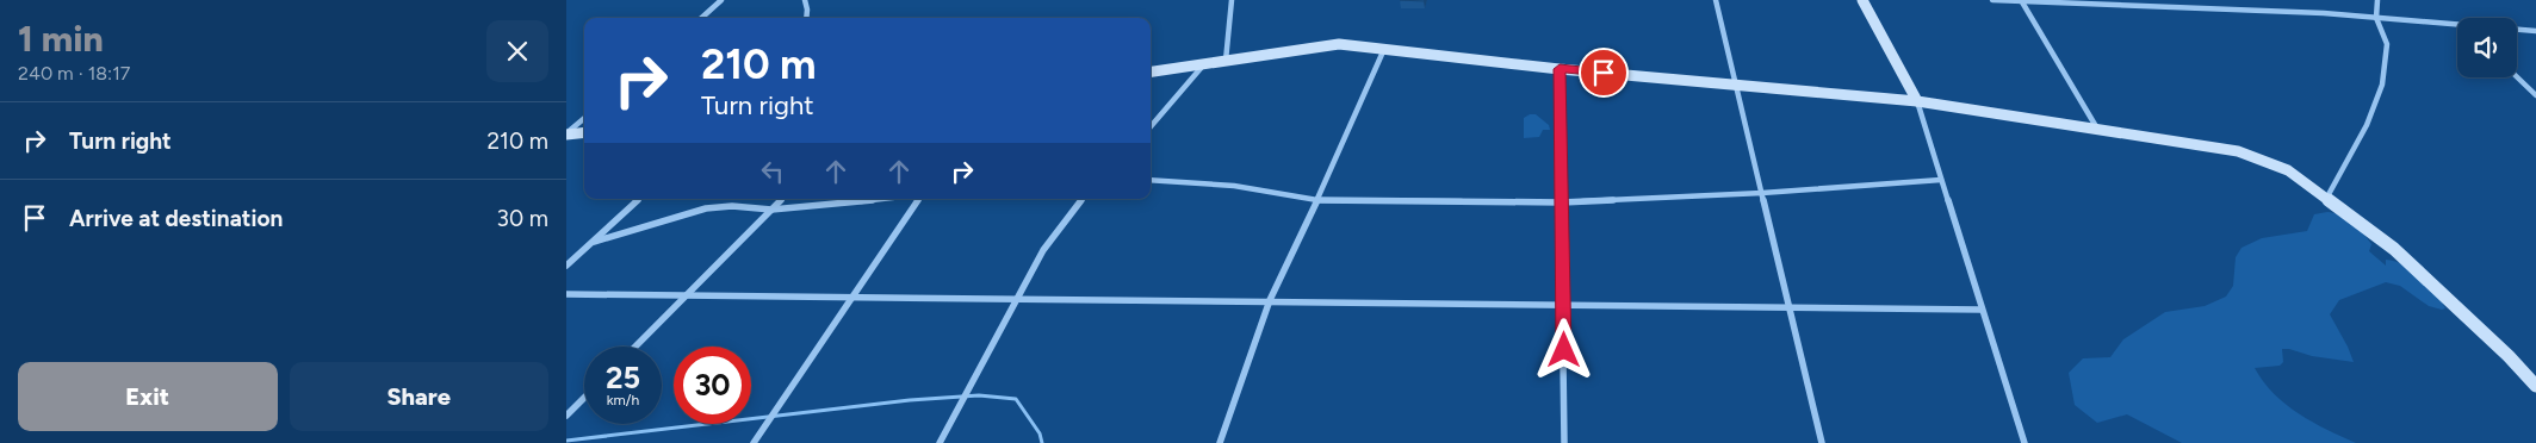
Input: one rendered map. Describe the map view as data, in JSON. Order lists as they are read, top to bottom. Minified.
{"page":{"heading":["1 min","240 m · 18:17"],"turn":["210 m","Turn right"],"list":[{"name":"Turn right","value":"210 m"},{"name":"Arrive at destination","value":"30 m"}],"speed":"25 km/h","limit":"30","buttons":["Exit","Share"]}}
